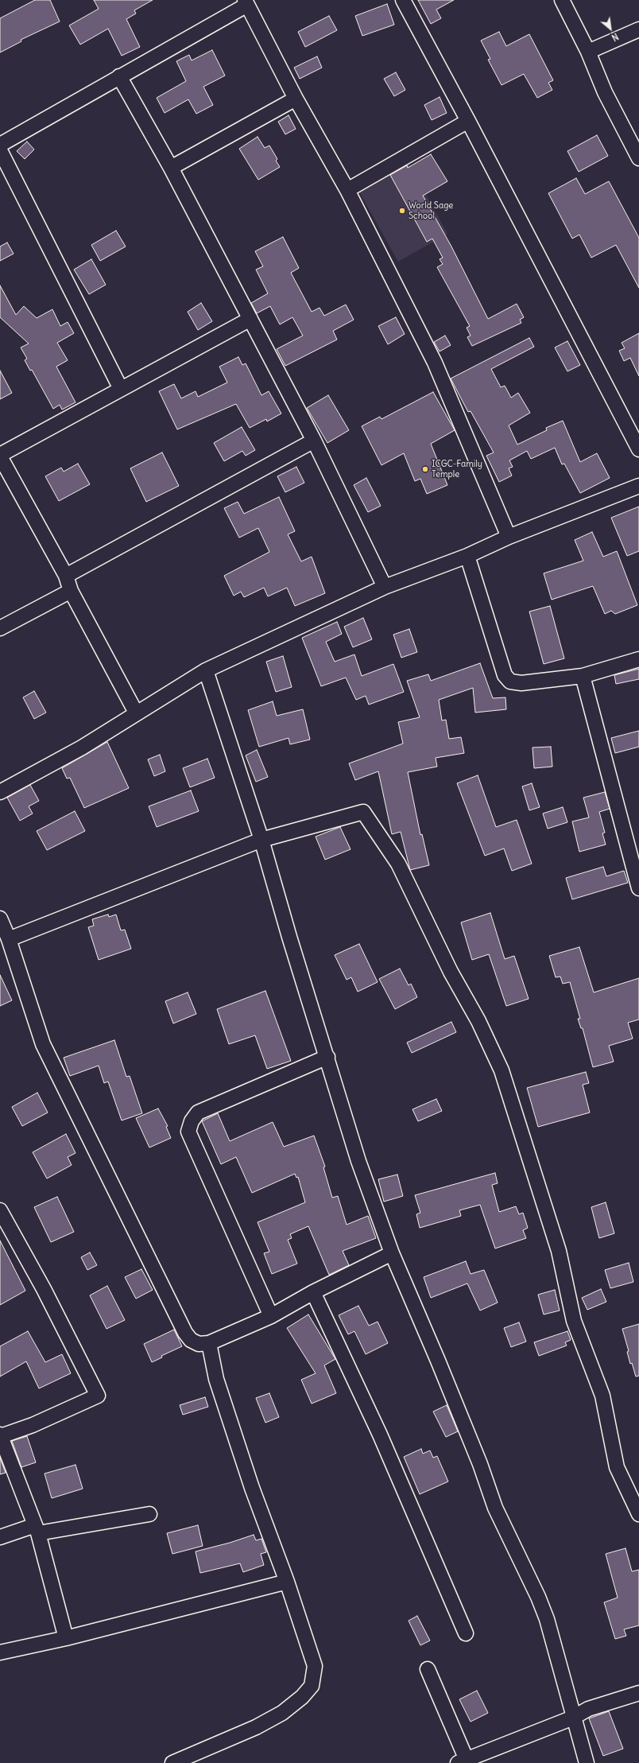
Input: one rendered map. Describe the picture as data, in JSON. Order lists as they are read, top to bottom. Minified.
{"places":["World Sage School","ICGC-Family Temple"],"north":"bottom right"}
